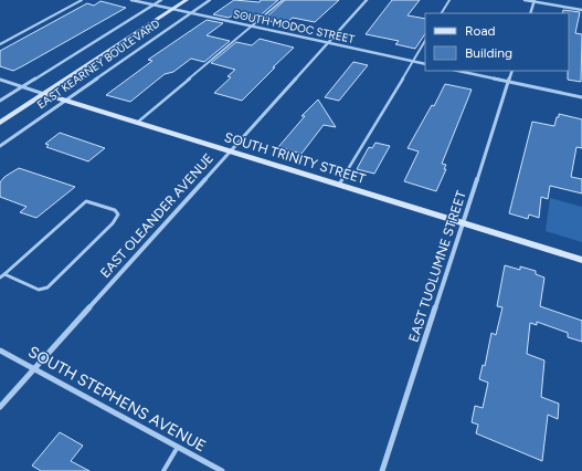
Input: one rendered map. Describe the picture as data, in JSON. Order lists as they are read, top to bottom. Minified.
{"streets":{"street":["SOUTH MODOC STREET","EAST KEARNEY BOULEVARD","SOUTH TRINITY STREET","EAST OLEANDER AVENUE","EAST TUOLUMNE STREET","SOUTH STEPHENS AVENUE"]},"crossings":[["SOUTH MODOC STREET","EAST KEARNEY BOULEVARD"],["SOUTH MODOC STREET","EAST OLEANDER AVENUE"],["EAST KEARNEY BOULEVARD","SOUTH TRINITY STREET"],["SOUTH TRINITY STREET","EAST OLEANDER AVENUE"],["SOUTH TRINITY STREET","EAST TUOLUMNE STREET"],["EAST OLEANDER AVENUE","SOUTH STEPHENS AVENUE"]],"legend":["Road","Building"]}
